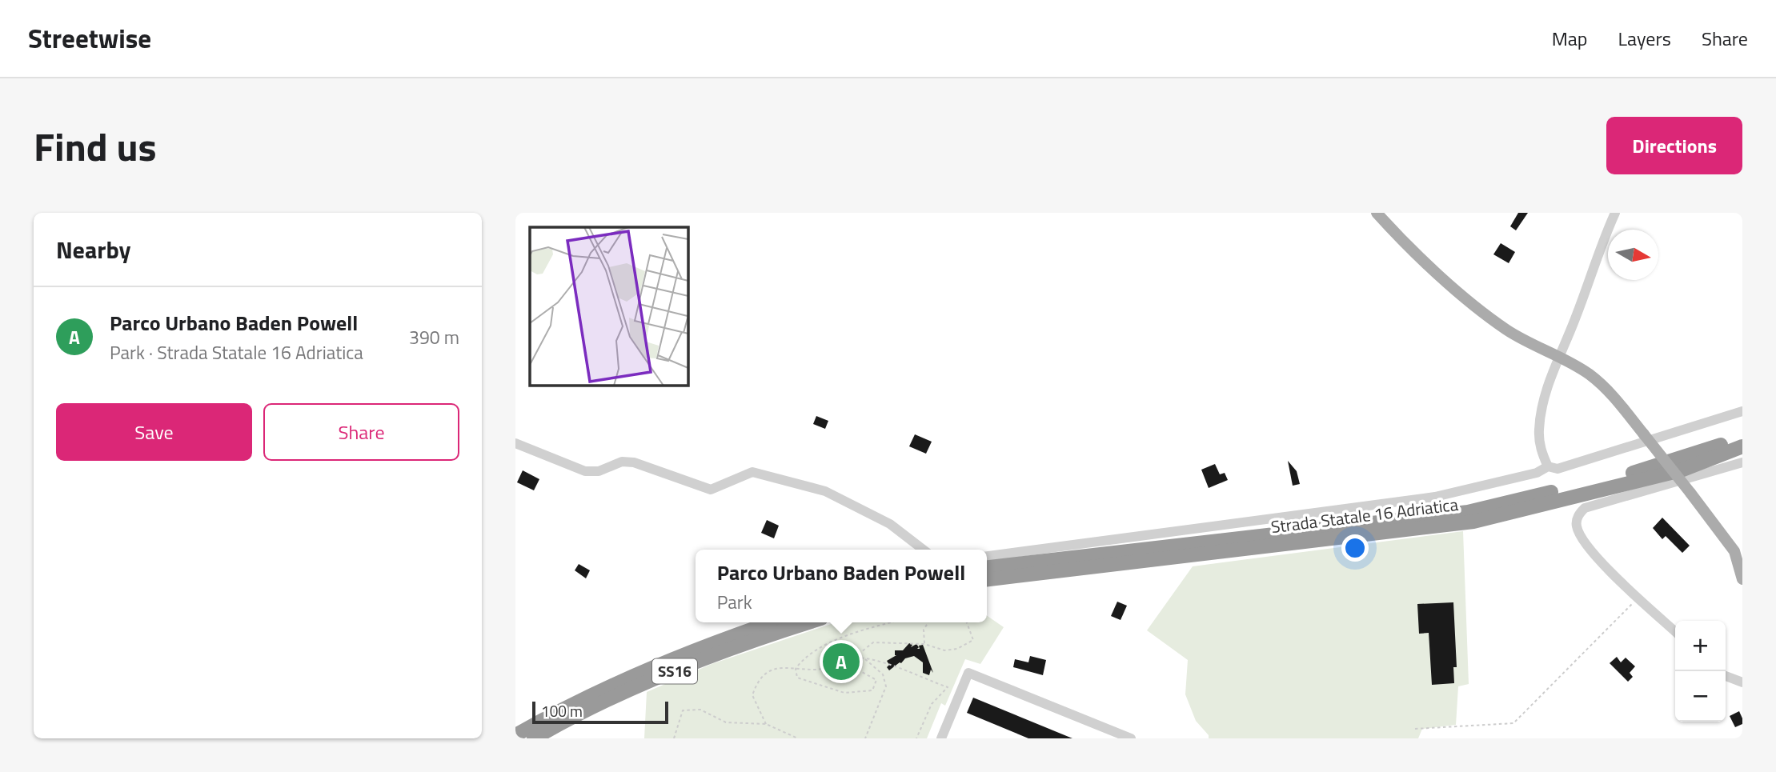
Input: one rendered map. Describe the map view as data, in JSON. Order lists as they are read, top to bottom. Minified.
{"streets":{"highway":["Strada Statale 16 Adriatica","SS16"]},"scale_bar":"100 m","north":"right","page":{"header":"Streetwise","nav":["Map","Layers","Share"],"title":"Find us","buttons":["Directions",["Save","Share"]],"heading":"Nearby","list":[{"mark":"A","name":"Parco Urbano Baden Powell","note":"Park · Strada Statale 16 Adriatica","value":"390 m"}],"popup":["Parco Urbano Baden Powell","Park"],"map_buttons":["+","−"],"pins":"A","scale":"100 m"}}
